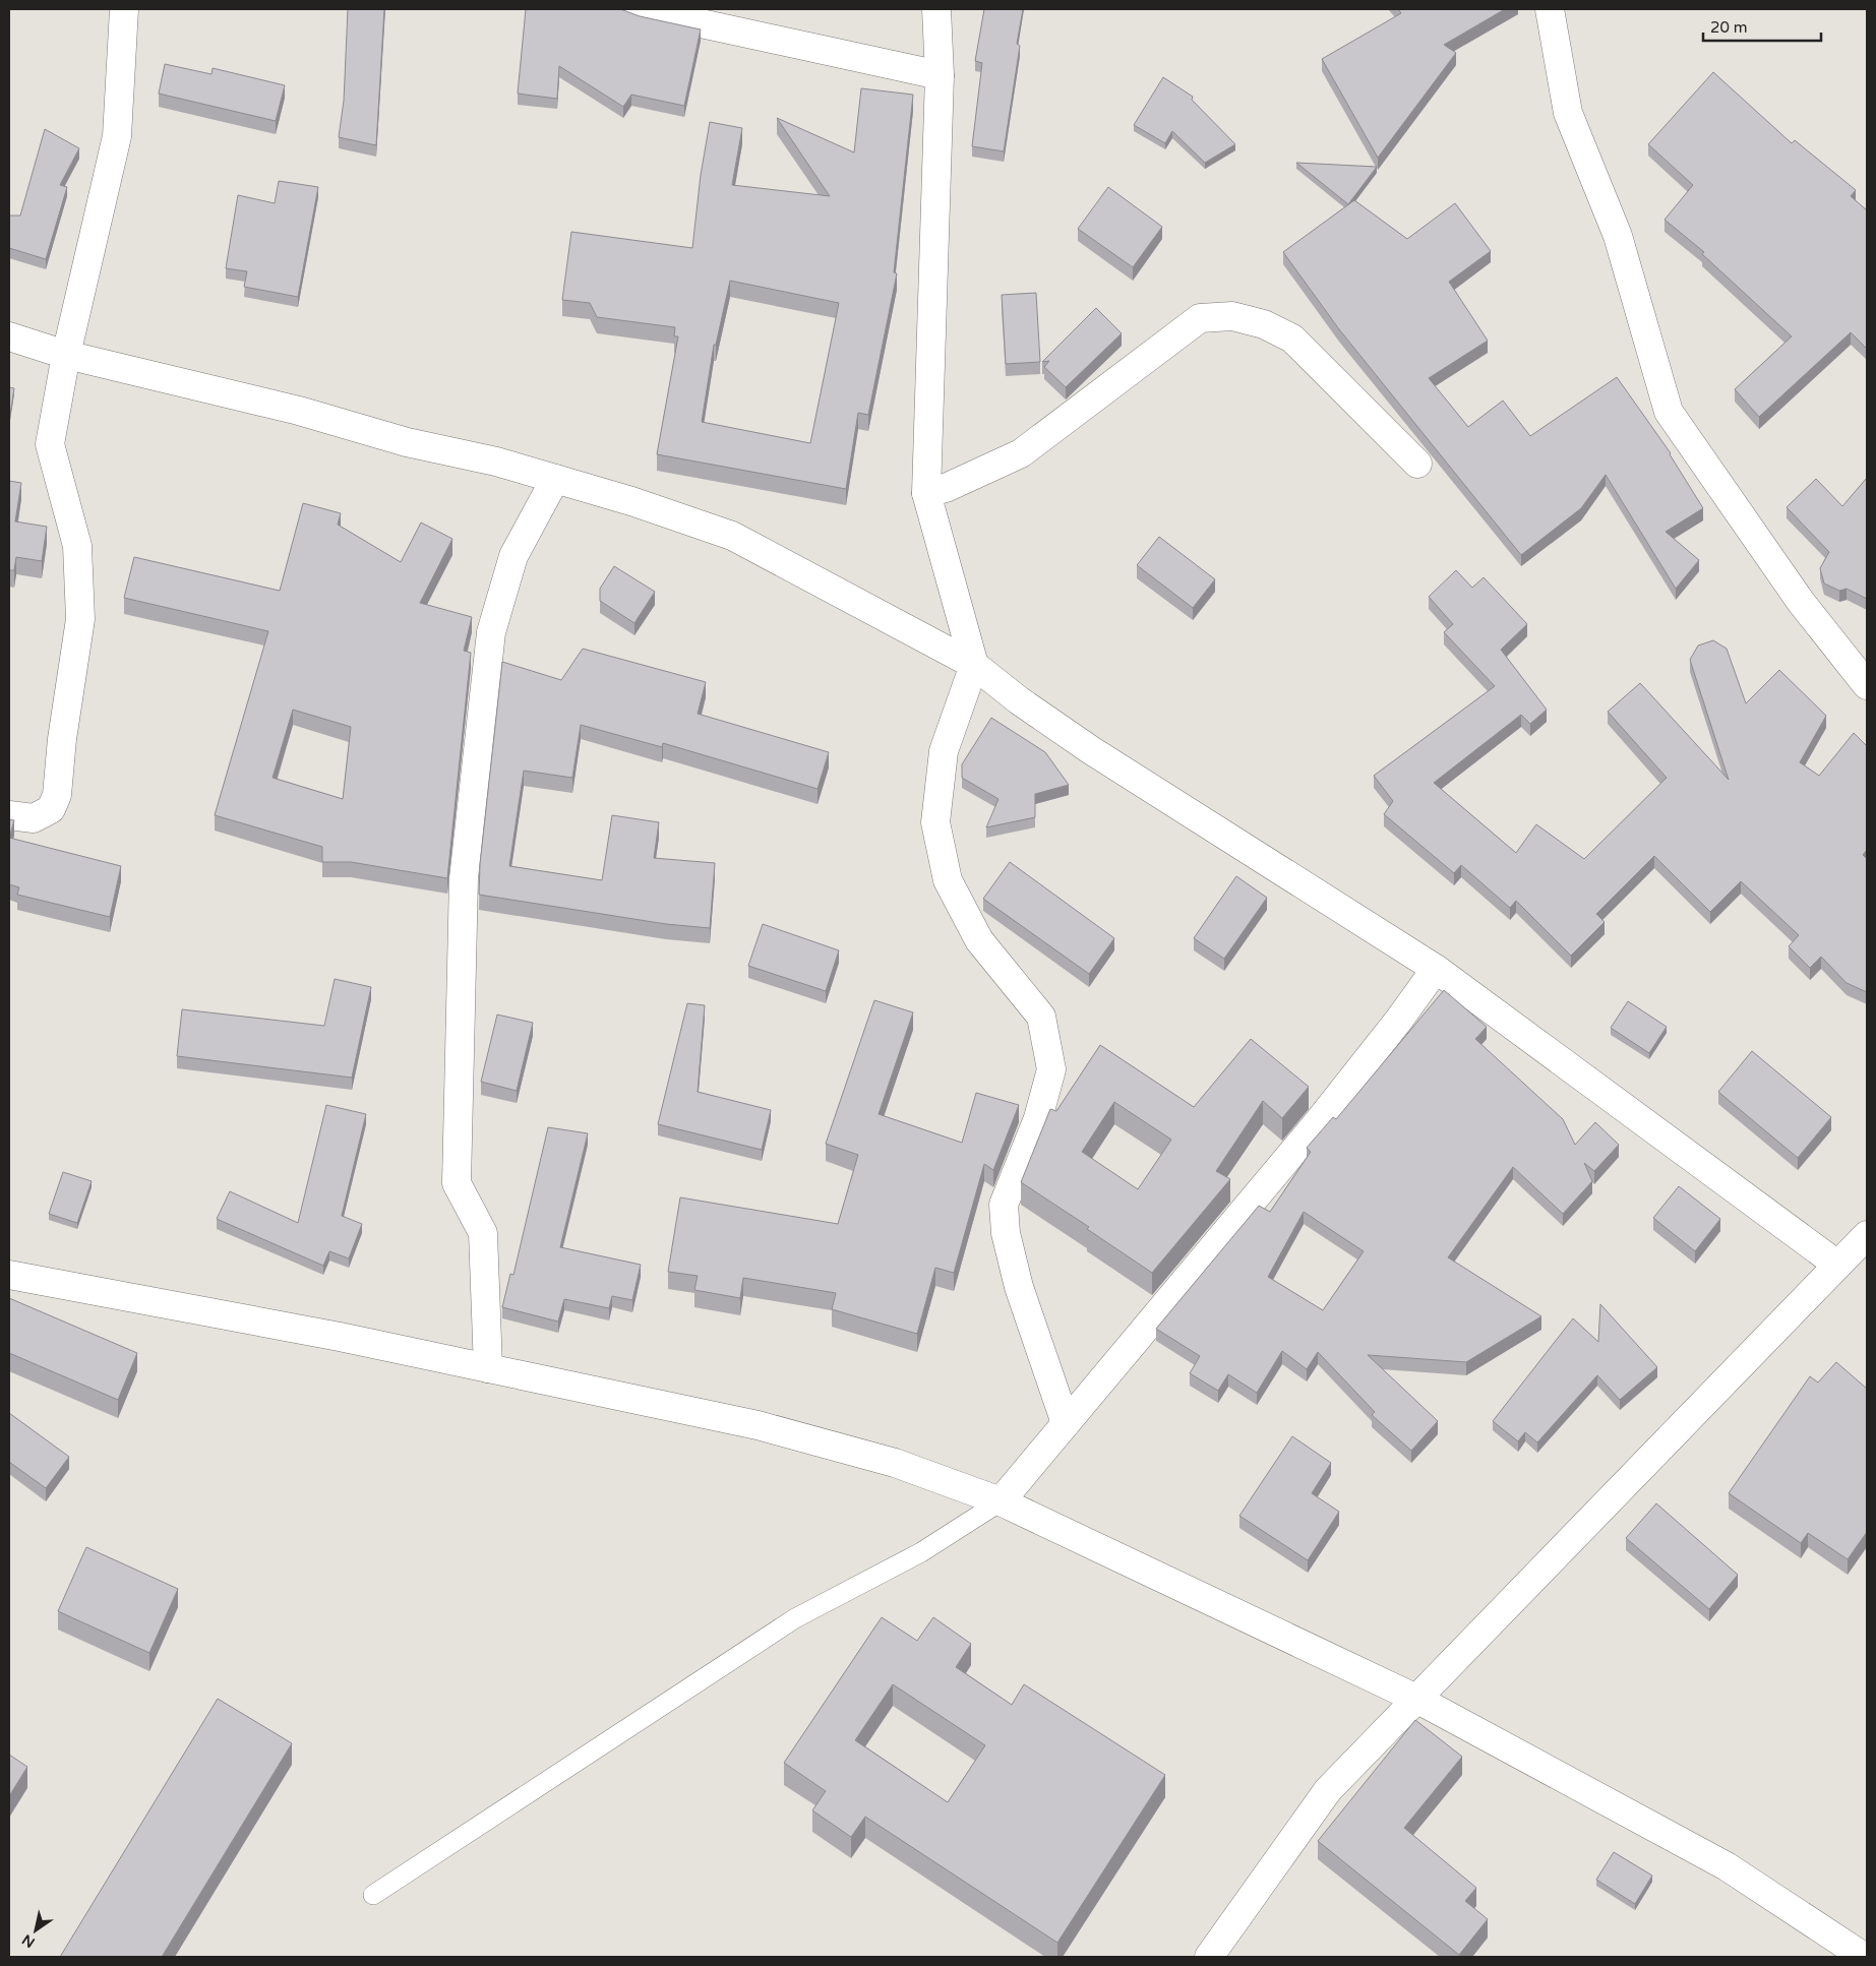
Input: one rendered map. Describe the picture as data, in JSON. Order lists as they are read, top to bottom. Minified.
{"scale_bar":"20 m","north":"bottom left"}
